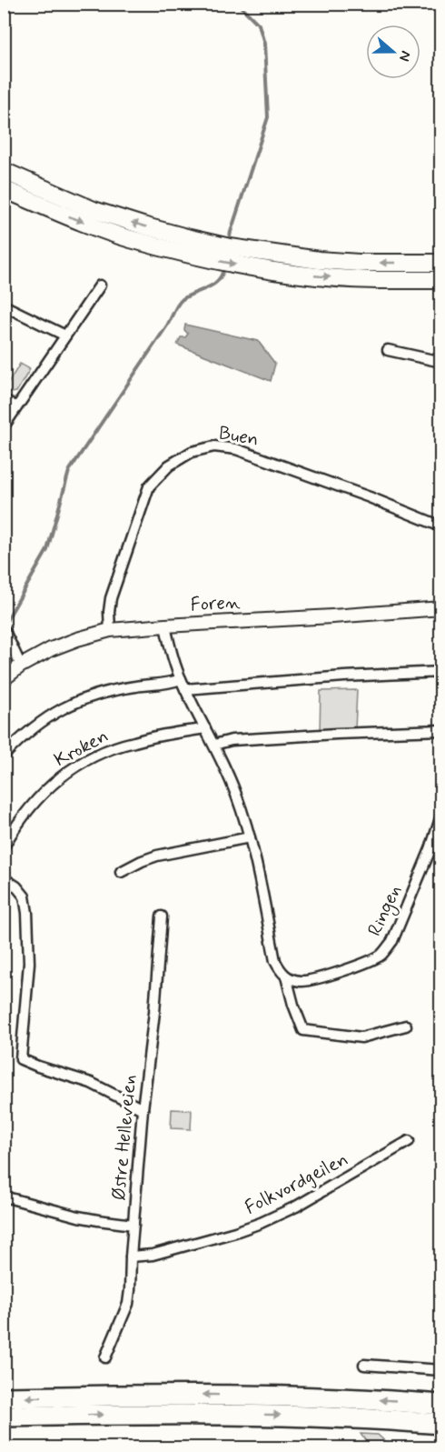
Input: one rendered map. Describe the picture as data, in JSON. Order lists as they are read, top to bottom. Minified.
{"streets":{"street":["Buen","Foren","Kroken","Ringen","Østre Helleveien","Folkvordgeilen"]},"crossings":[["Buen","Foren"],["Østre Helleveien","Folkvordgeilen"]],"north":"right"}
